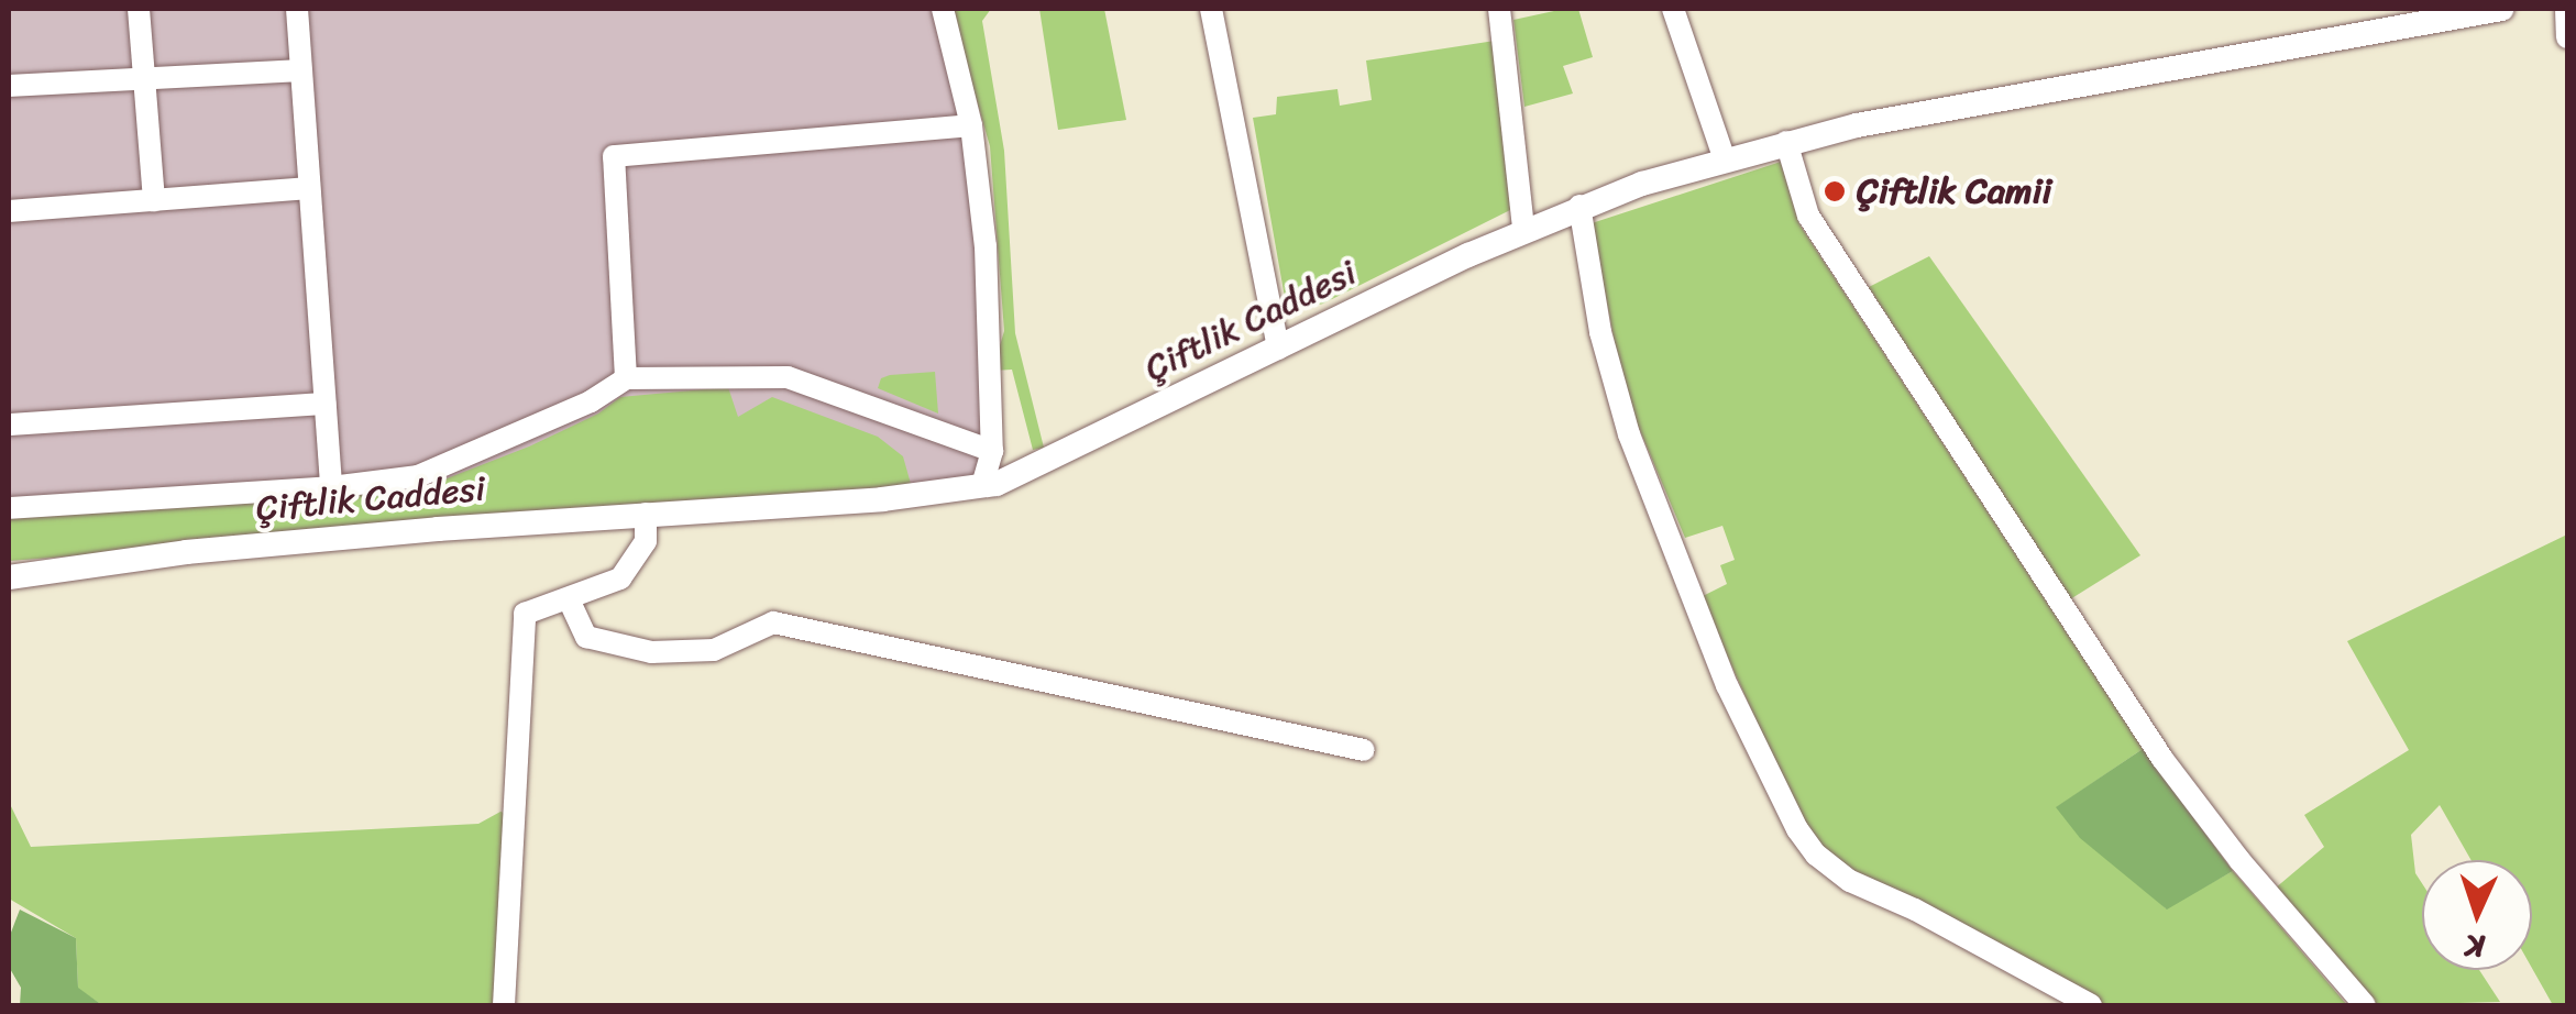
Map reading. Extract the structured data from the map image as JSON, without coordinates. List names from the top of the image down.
{
  "streets": {
    "street": ["Çiftlik Caddesi"]
  },
  "places": ["Çiftlik Camii"],
  "north": "bottom"
}
